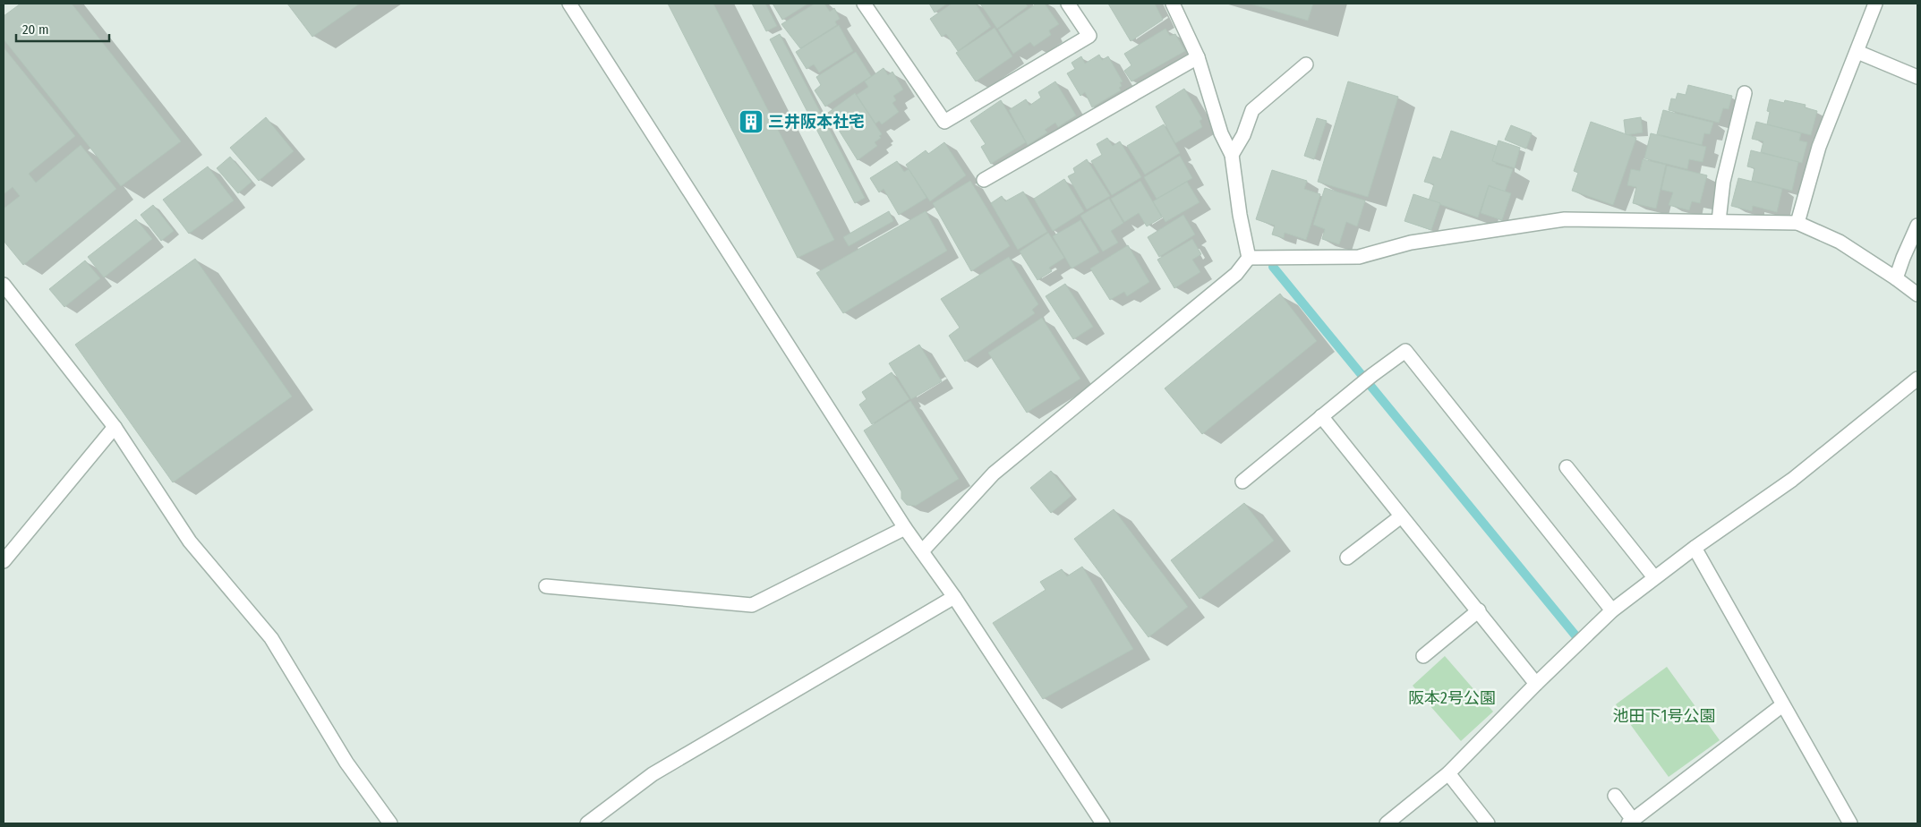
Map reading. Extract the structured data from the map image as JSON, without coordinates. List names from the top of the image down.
{
  "parks": ["阪本2号公園", "池田下1号公園"],
  "places": {
    "building": ["三井阪本社宅"]
  },
  "scale_bar": "20 m"
}
